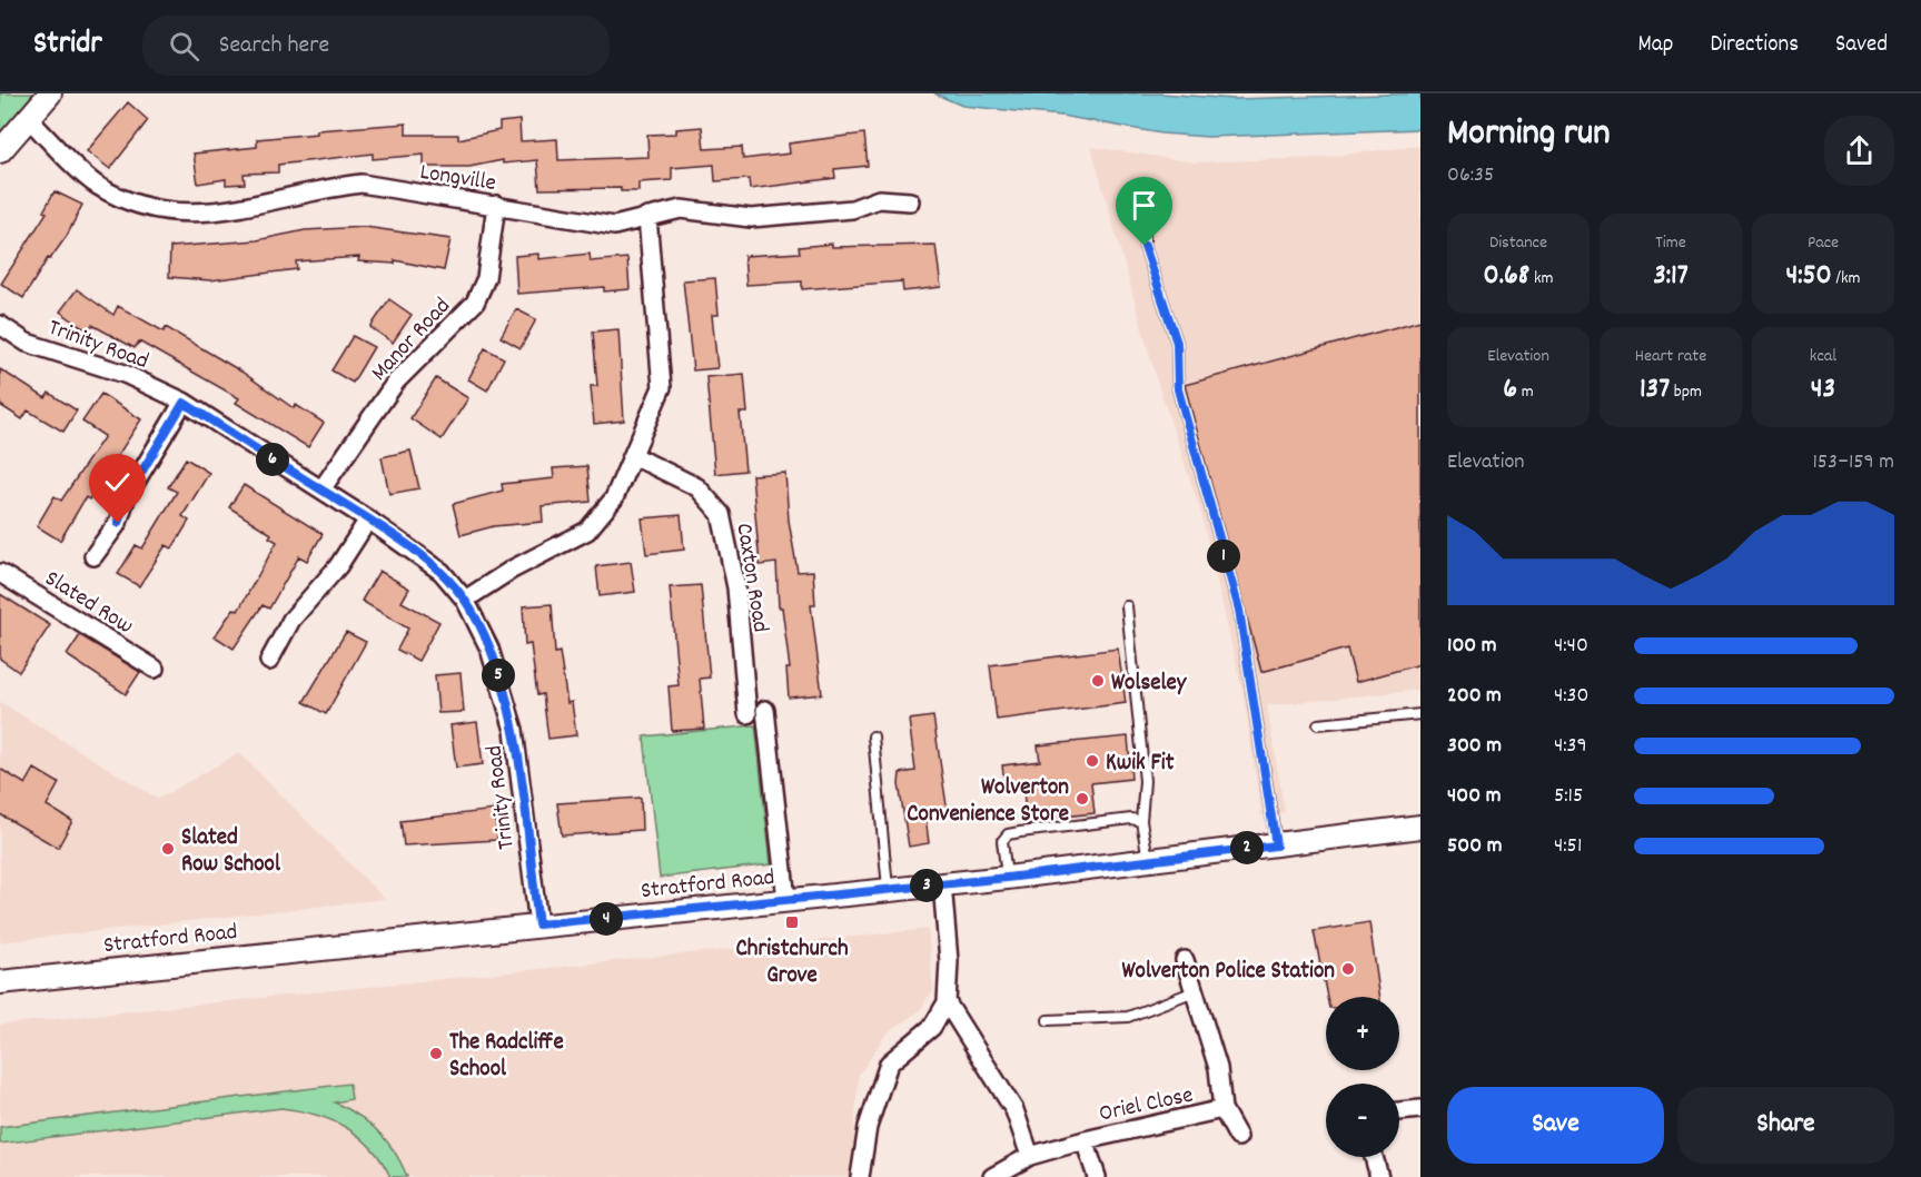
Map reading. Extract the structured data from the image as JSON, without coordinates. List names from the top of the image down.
{
  "streets": {
    "street": [
      "Longville",
      "Manor Road",
      "Trinity Road",
      "Caxton Road",
      "Slated Row",
      "Stratford Road",
      "Oriel Close"
    ]
  },
  "crossings": [
    ["Longville", "Manor Road"],
    ["Manor Road", "Trinity Road"],
    ["Trinity Road", "Stratford Road"]
  ],
  "places": {
    "other": [
      "Wolseley",
      "Kwik Fit",
      "Wolverton Convenience Store",
      "Slated Row School",
      "Wolverton Police Station",
      "The Radcliffe School"
    ],
    "transit": ["Christchurch Grove"]
  },
  "page": {
    "header": "Stridr",
    "search": "Search here",
    "nav": ["Map", "Directions", "Saved"],
    "heading": ["Morning run", "06:35"],
    "stats": [
      ["Distance", "0.68 km"],
      ["Time", "3:17"],
      ["Pace", "4:50 /km"],
      ["Elevation", "6 m"],
      ["Heart rate", "137 bpm"],
      ["kcal", "43"]
    ],
    "chart": ["Elevation", "153–159 m"],
    "pins": [
      "6",
      "1",
      "5",
      "2",
      "3",
      "4"
    ],
    "list": [
      {
        "name": "100 m",
        "note": "4:40"
      },
      {
        "name": "200 m",
        "note": "4:30"
      },
      {
        "name": "300 m",
        "note": "4:39"
      },
      {
        "name": "400 m",
        "note": "5:15"
      },
      {
        "name": "500 m",
        "note": "4:51"
      }
    ],
    "map_buttons": ["+", "−"],
    "buttons": ["Save", "Share"]
  }
}
